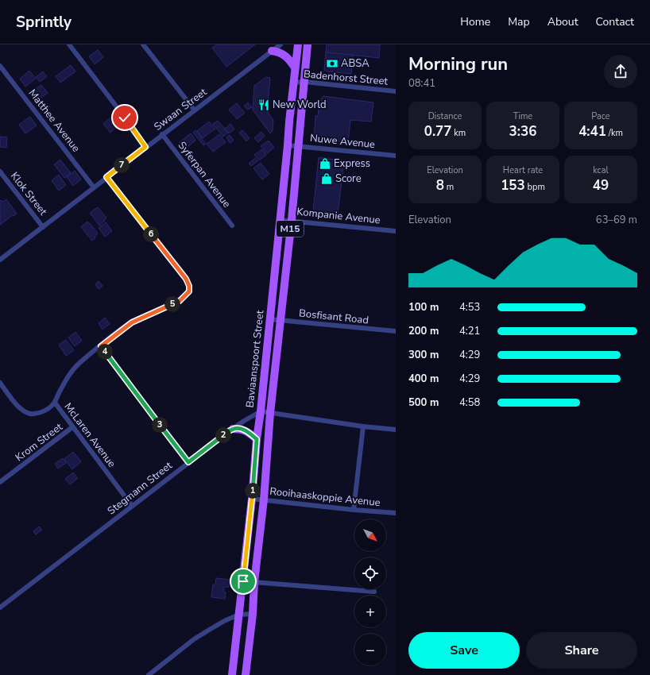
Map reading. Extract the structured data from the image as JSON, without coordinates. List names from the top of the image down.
{
  "streets": {
    "main road": ["M15", "Baviaanspoort Street"],
    "street": [
      "Badenhorst Street",
      "Swaan Street",
      "Matthee Avenue",
      "Nuwe Avenue",
      "Syferpan Avenue",
      "Klok Street",
      "Kompanie Avenue",
      "Bosfisant Road",
      "McLaren Avenue",
      "Krom Street",
      "Stegmann Street",
      "Rooihaaskoppie Avenue"
    ]
  },
  "crossings": [
    ["Badenhorst Street", "Baviaanspoort Street"],
    ["Swaan Street", "Matthee Avenue"],
    ["Swaan Street", "Syferpan Avenue"],
    ["Swaan Street", "Klok Street"],
    ["Nuwe Avenue", "Baviaanspoort Street"],
    ["Kompanie Avenue", "Baviaanspoort Street"],
    ["Bosfisant Road", "Baviaanspoort Street"],
    ["Baviaanspoort Street", "Stegmann Street"],
    ["Baviaanspoort Street", "Rooihaaskoppie Avenue"],
    ["McLaren Avenue", "Krom Street"],
    ["McLaren Avenue", "Stegmann Street"]
  ],
  "places": {
    "bank": ["ABSA"],
    "restaurant": ["New World"],
    "shop": ["Express", "Score"]
  },
  "north": "bottom right",
  "page": {
    "header": "Sprintly",
    "nav": [
      "Home",
      "Map",
      "About",
      "Contact"
    ],
    "heading": ["Morning run", "08:41"],
    "stats": [
      ["Distance", "0.77 km"],
      ["Time", "3:36"],
      ["Pace", "4:41 /km"],
      ["Elevation", "8 m"],
      ["Heart rate", "153 bpm"],
      ["kcal", "49"]
    ],
    "pins": [
      "7",
      "6",
      "5",
      "4",
      "3",
      "2",
      "1"
    ],
    "chart": ["Elevation", "63–69 m"],
    "list": [
      {
        "name": "100 m",
        "note": "4:53"
      },
      {
        "name": "200 m",
        "note": "4:21"
      },
      {
        "name": "300 m",
        "note": "4:29"
      },
      {
        "name": "400 m",
        "note": "4:29"
      },
      {
        "name": "500 m",
        "note": "4:58"
      }
    ],
    "map_buttons": ["+", "−"],
    "buttons": ["Save", "Share"]
  }
}
